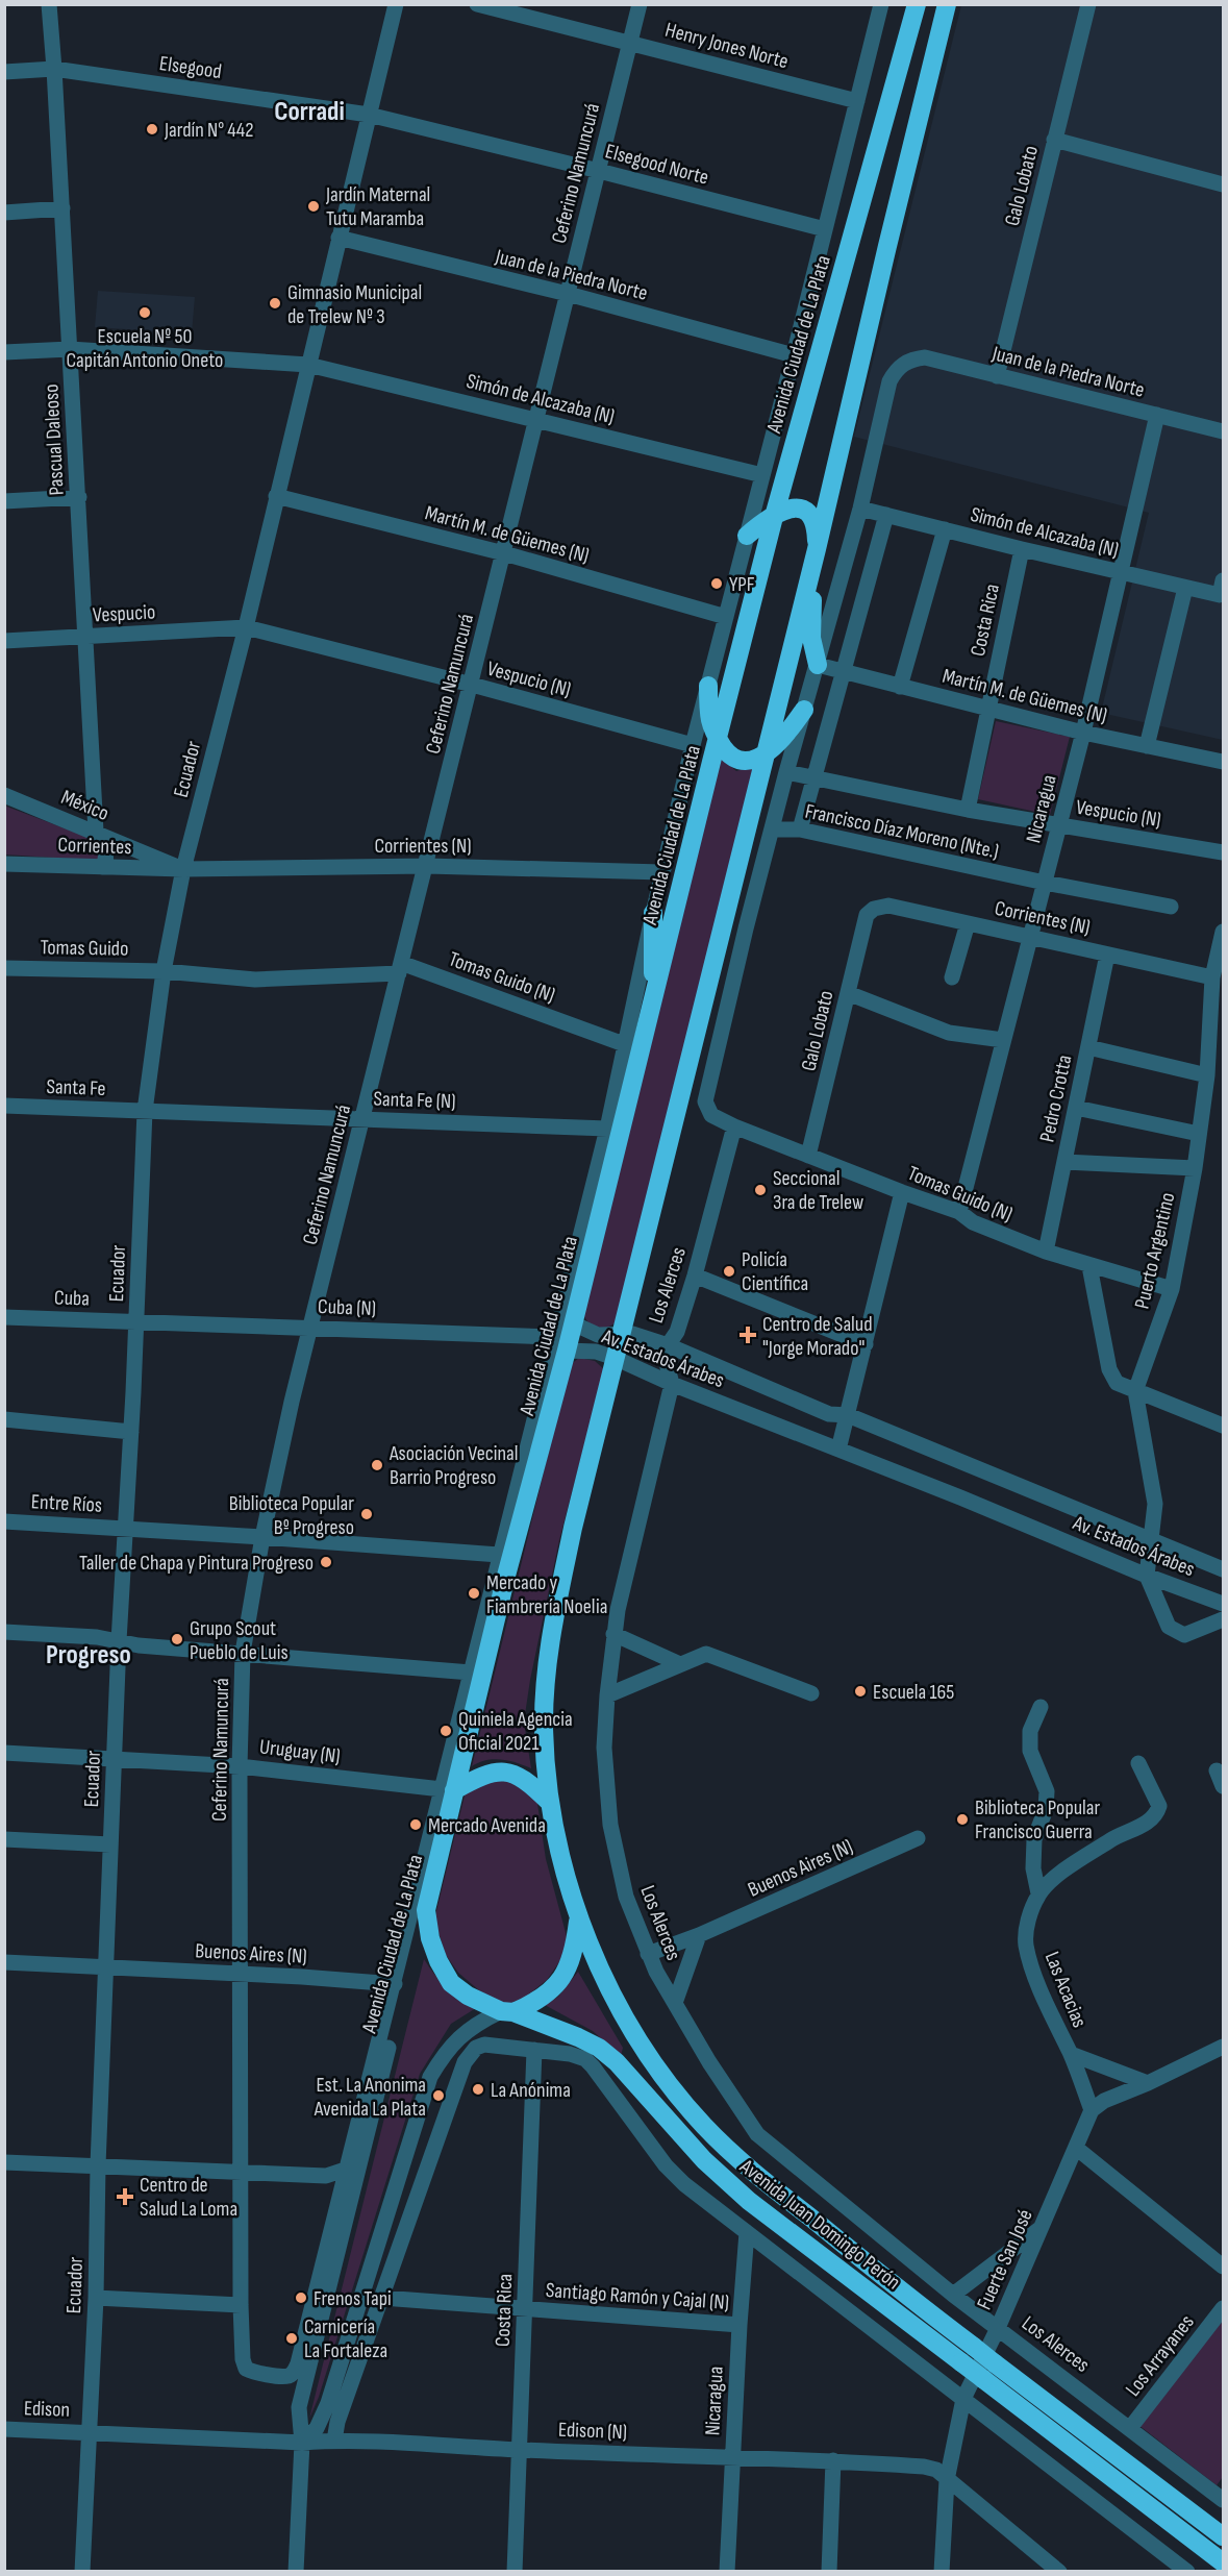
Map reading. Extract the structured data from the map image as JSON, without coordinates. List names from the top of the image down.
{
  "streets": {
    "highway": ["Avenida Ciudad de La Plata", "Avenida Juan Domingo Perón"],
    "street": [
      "Henry Jones Norte",
      "Elsegood",
      "Elsegood Norte",
      "Ceferino Namuncurá",
      "Galo Lobato",
      "Juan de la Piedra Norte",
      "Simón de Alcazaba (N)",
      "Pascual Daleoso",
      "Martín M. de Güemes (N)",
      "Vespucio",
      "Costa Rica",
      "Vespucio (N)",
      "Ecuador",
      "México",
      "Nicaragua",
      "Francisco Díaz Moreno (Nte.)",
      "Corrientes",
      "Corrientes (N)",
      "Tomas Guido",
      "Tomas Guido (N)",
      "Santa Fe",
      "Pedro Crotta",
      "Santa Fe (N)",
      "Puerto Argentino",
      "Los Alerces",
      "Cuba",
      "Cuba (N)",
      "Av. Estados Árabes",
      "Entre Ríos",
      "Uruguay (N)",
      "Buenos Aires (N)",
      "Las Acacias",
      "Fuerte San José",
      "Santiago Ramón y Cajal (N)",
      "Los Arrayanes",
      "Edison",
      "Edison (N)"
    ]
  },
  "crossings": [
    ["Henry Jones Norte", "Ceferino Namuncurá"],
    ["Henry Jones Norte", "Avenida Ciudad de La Plata"],
    ["Elsegood", "Elsegood Norte"],
    ["Elsegood", "Pascual Daleoso"],
    ["Elsegood", "Ecuador"],
    ["Elsegood Norte", "Ceferino Namuncurá"],
    ["Elsegood Norte", "Avenida Ciudad de La Plata"],
    ["Elsegood Norte", "Ecuador"],
    ["Ceferino Namuncurá", "Juan de la Piedra Norte"],
    ["Ceferino Namuncurá", "Avenida Ciudad de La Plata"],
    ["Ceferino Namuncurá", "Simón de Alcazaba (N)"],
    ["Ceferino Namuncurá", "Martín M. de Güemes (N)"],
    ["Ceferino Namuncurá", "Vespucio (N)"],
    ["Ceferino Namuncurá", "Corrientes (N)"],
    ["Ceferino Namuncurá", "Tomas Guido (N)"],
    ["Ceferino Namuncurá", "Santa Fe (N)"],
    ["Ceferino Namuncurá", "Cuba (N)"],
    ["Ceferino Namuncurá", "Entre Ríos"],
    ["Ceferino Namuncurá", "Uruguay (N)"],
    ["Ceferino Namuncurá", "Buenos Aires (N)"],
    ["Galo Lobato", "Juan de la Piedra Norte"],
    ["Galo Lobato", "Corrientes (N)"],
    ["Galo Lobato", "Tomas Guido (N)"],
    ["Juan de la Piedra Norte", "Avenida Ciudad de La Plata"],
    ["Juan de la Piedra Norte", "Simón de Alcazaba (N)"],
    ["Juan de la Piedra Norte", "Ecuador"],
    ["Juan de la Piedra Norte", "Nicaragua"],
    ["Avenida Ciudad de La Plata", "Simón de Alcazaba (N)"],
    ["Avenida Ciudad de La Plata", "Martín M. de Güemes (N)"],
    ["Avenida Ciudad de La Plata", "Vespucio (N)"],
    ["Avenida Ciudad de La Plata", "Corrientes (N)"],
    ["Avenida Ciudad de La Plata", "Tomas Guido (N)"],
    ["Avenida Ciudad de La Plata", "Santa Fe (N)"],
    ["Avenida Ciudad de La Plata", "Cuba (N)"],
    ["Avenida Ciudad de La Plata", "Av. Estados Árabes"],
    ["Avenida Ciudad de La Plata", "Entre Ríos"],
    ["Avenida Ciudad de La Plata", "Uruguay (N)"],
    ["Avenida Ciudad de La Plata", "Buenos Aires (N)"],
    ["Avenida Ciudad de La Plata", "Avenida Juan Domingo Perón"],
    ["Avenida Ciudad de La Plata", "Edison (N)"],
    ["Simón de Alcazaba (N)", "Pascual Daleoso"],
    ["Simón de Alcazaba (N)", "Costa Rica"],
    ["Simón de Alcazaba (N)", "Ecuador"],
    ["Simón de Alcazaba (N)", "Nicaragua"],
    ["Pascual Daleoso", "Vespucio"],
    ["Pascual Daleoso", "México"],
    ["Pascual Daleoso", "Corrientes"],
    ["Martín M. de Güemes (N)", "Costa Rica"],
    ["Martín M. de Güemes (N)", "Ecuador"],
    ["Martín M. de Güemes (N)", "Nicaragua"],
    ["Vespucio", "Vespucio (N)"],
    ["Vespucio", "Ecuador"],
    ["Costa Rica", "Vespucio (N)"],
    ["Costa Rica", "Santiago Ramón y Cajal (N)"],
    ["Costa Rica", "Edison (N)"],
    ["Vespucio (N)", "Ecuador"],
    ["Vespucio (N)", "Nicaragua"],
    ["Ecuador", "México"],
    ["Ecuador", "Corrientes"],
    ["Ecuador", "Corrientes (N)"],
    ["Ecuador", "Tomas Guido"],
    ["Ecuador", "Tomas Guido (N)"],
    ["Ecuador", "Santa Fe"],
    ["Ecuador", "Santa Fe (N)"],
    ["Ecuador", "Cuba"],
    ["Ecuador", "Cuba (N)"],
    ["Ecuador", "Entre Ríos"],
    ["Ecuador", "Uruguay (N)"],
    ["Ecuador", "Buenos Aires (N)"],
    ["Ecuador", "Edison"],
    ["Ecuador", "Edison (N)"],
    ["México", "Corrientes"],
    ["México", "Corrientes (N)"],
    ["Nicaragua", "Francisco Díaz Moreno (Nte.)"],
    ["Nicaragua", "Corrientes (N)"],
    ["Nicaragua", "Tomas Guido (N)"],
    ["Nicaragua", "Santiago Ramón y Cajal (N)"],
    ["Nicaragua", "Edison (N)"],
    ["Corrientes", "Corrientes (N)"],
    ["Corrientes (N)", "Pedro Crotta"],
    ["Corrientes (N)", "Puerto Argentino"],
    ["Tomas Guido", "Tomas Guido (N)"],
    ["Tomas Guido (N)", "Pedro Crotta"],
    ["Tomas Guido (N)", "Puerto Argentino"],
    ["Tomas Guido (N)", "Los Alerces"],
    ["Santa Fe", "Santa Fe (N)"],
    ["Puerto Argentino", "Av. Estados Árabes"],
    ["Los Alerces", "Av. Estados Árabes"],
    ["Los Alerces", "Buenos Aires (N)"],
    ["Los Alerces", "Fuerte San José"],
    ["Los Alerces", "Los Arrayanes"],
    ["Cuba", "Cuba (N)"],
    ["Cuba (N)", "Av. Estados Árabes"],
    ["Uruguay (N)", "Avenida Juan Domingo Perón"],
    ["Las Acacias", "Fuerte San José"],
    ["Fuerte San José", "Edison (N)"],
    ["Edison", "Edison (N)"]
  ],
  "districts": ["Corradi", "Progreso"],
  "places": {
    "other": [
      "Jardín N° 442",
      "Jardín Maternal Tutu Maramba",
      "Gimnasio Municipal de Trelew Nº 3",
      "Escuela Nº 50 Capitán Antonio Oneto",
      "YPF",
      "Seccional 3ra de Trelew",
      "Policía Científica",
      "Asociación Vecinal Barrio Progreso",
      "Biblioteca Popular Bº Progreso",
      "Taller de Chapa y Pintura Progreso",
      "Mercado y Fiambrería Noelia",
      "Grupo Scout Pueblo de Luis",
      "Escuela 165",
      "Quiniela Agencia Oficial 2021",
      "Biblioteca Popular Francisco Guerra",
      "Mercado Avenida",
      "La Anónima",
      "Est. La Anonima Avenida La Plata",
      "Frenos Tapi",
      "Carnicería La Fortaleza"
    ],
    "health": ["Centro de Salud \"Jorge Morado\"", "Centro de Salud La Loma"]
  }
}
